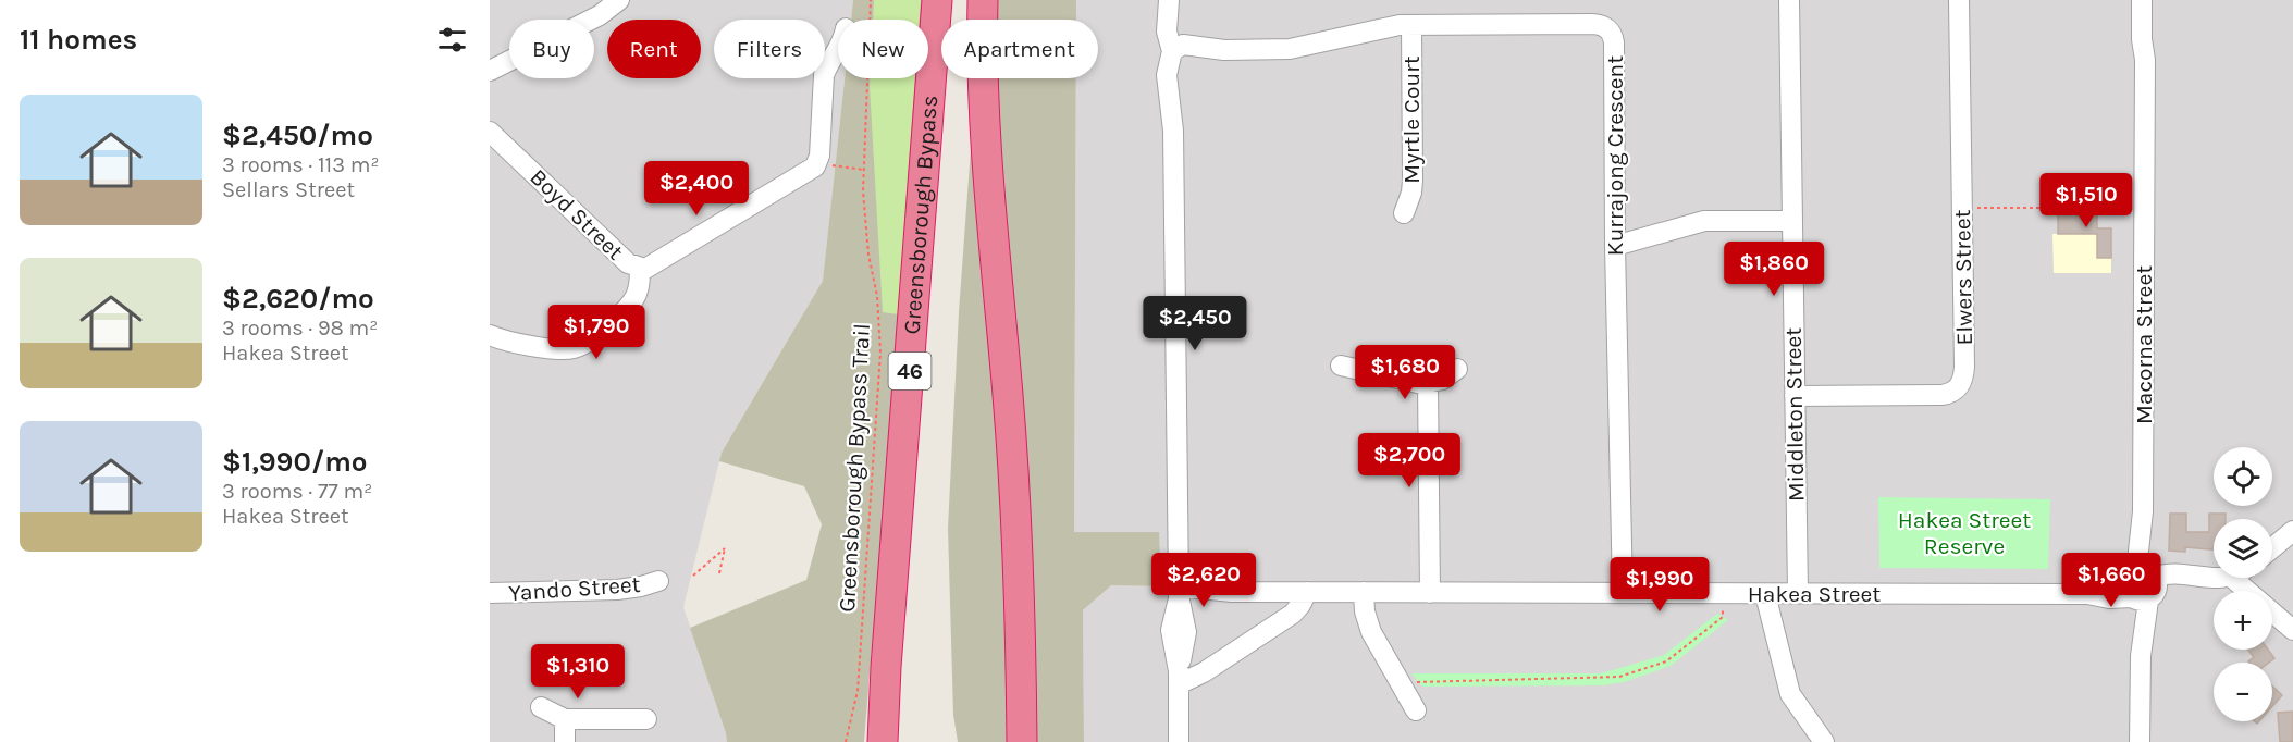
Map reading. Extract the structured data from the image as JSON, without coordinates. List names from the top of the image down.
{
  "streets": {
    "highway": ["Greensborough Bypass", "46"],
    "street": [
      "Myrtle Court",
      "Kurrajong Crescent",
      "Boyd Street",
      "Elwers Street",
      "Macorna Street",
      "Middleton Street",
      "Yando Street",
      "Hakea Street"
    ],
    "path": ["Greensborough Bypass Trail"]
  },
  "crossings": [
    ["Myrtle Court", "Kurrajong Crescent"],
    ["Kurrajong Crescent", "Hakea Street"],
    ["Elwers Street", "Middleton Street"],
    ["Macorna Street", "Hakea Street"],
    ["Middleton Street", "Hakea Street"]
  ],
  "parks": ["Hakea Street Reserve"],
  "page": {
    "heading": "11 homes",
    "chip": [
      "Buy",
      "Rent",
      "Filters",
      "New",
      "Apartment"
    ],
    "list": [
      {
        "name": "$2,450/mo",
        "note": "3 rooms · 113 m² · Sellars Street"
      },
      {
        "name": "$2,620/mo",
        "note": "3 rooms · 98 m² · Hakea Street"
      },
      {
        "name": "$1,990/mo",
        "note": "3 rooms · 77 m² · Hakea Street"
      }
    ],
    "price": [
      "$2,400",
      "$1,510",
      "$1,860",
      "$2,450",
      "$1,790",
      "$1,680",
      "$2,700",
      "$2,620",
      "$1,660",
      "$1,990",
      "$1,310"
    ],
    "map_buttons": ["+", "−"]
  }
}
